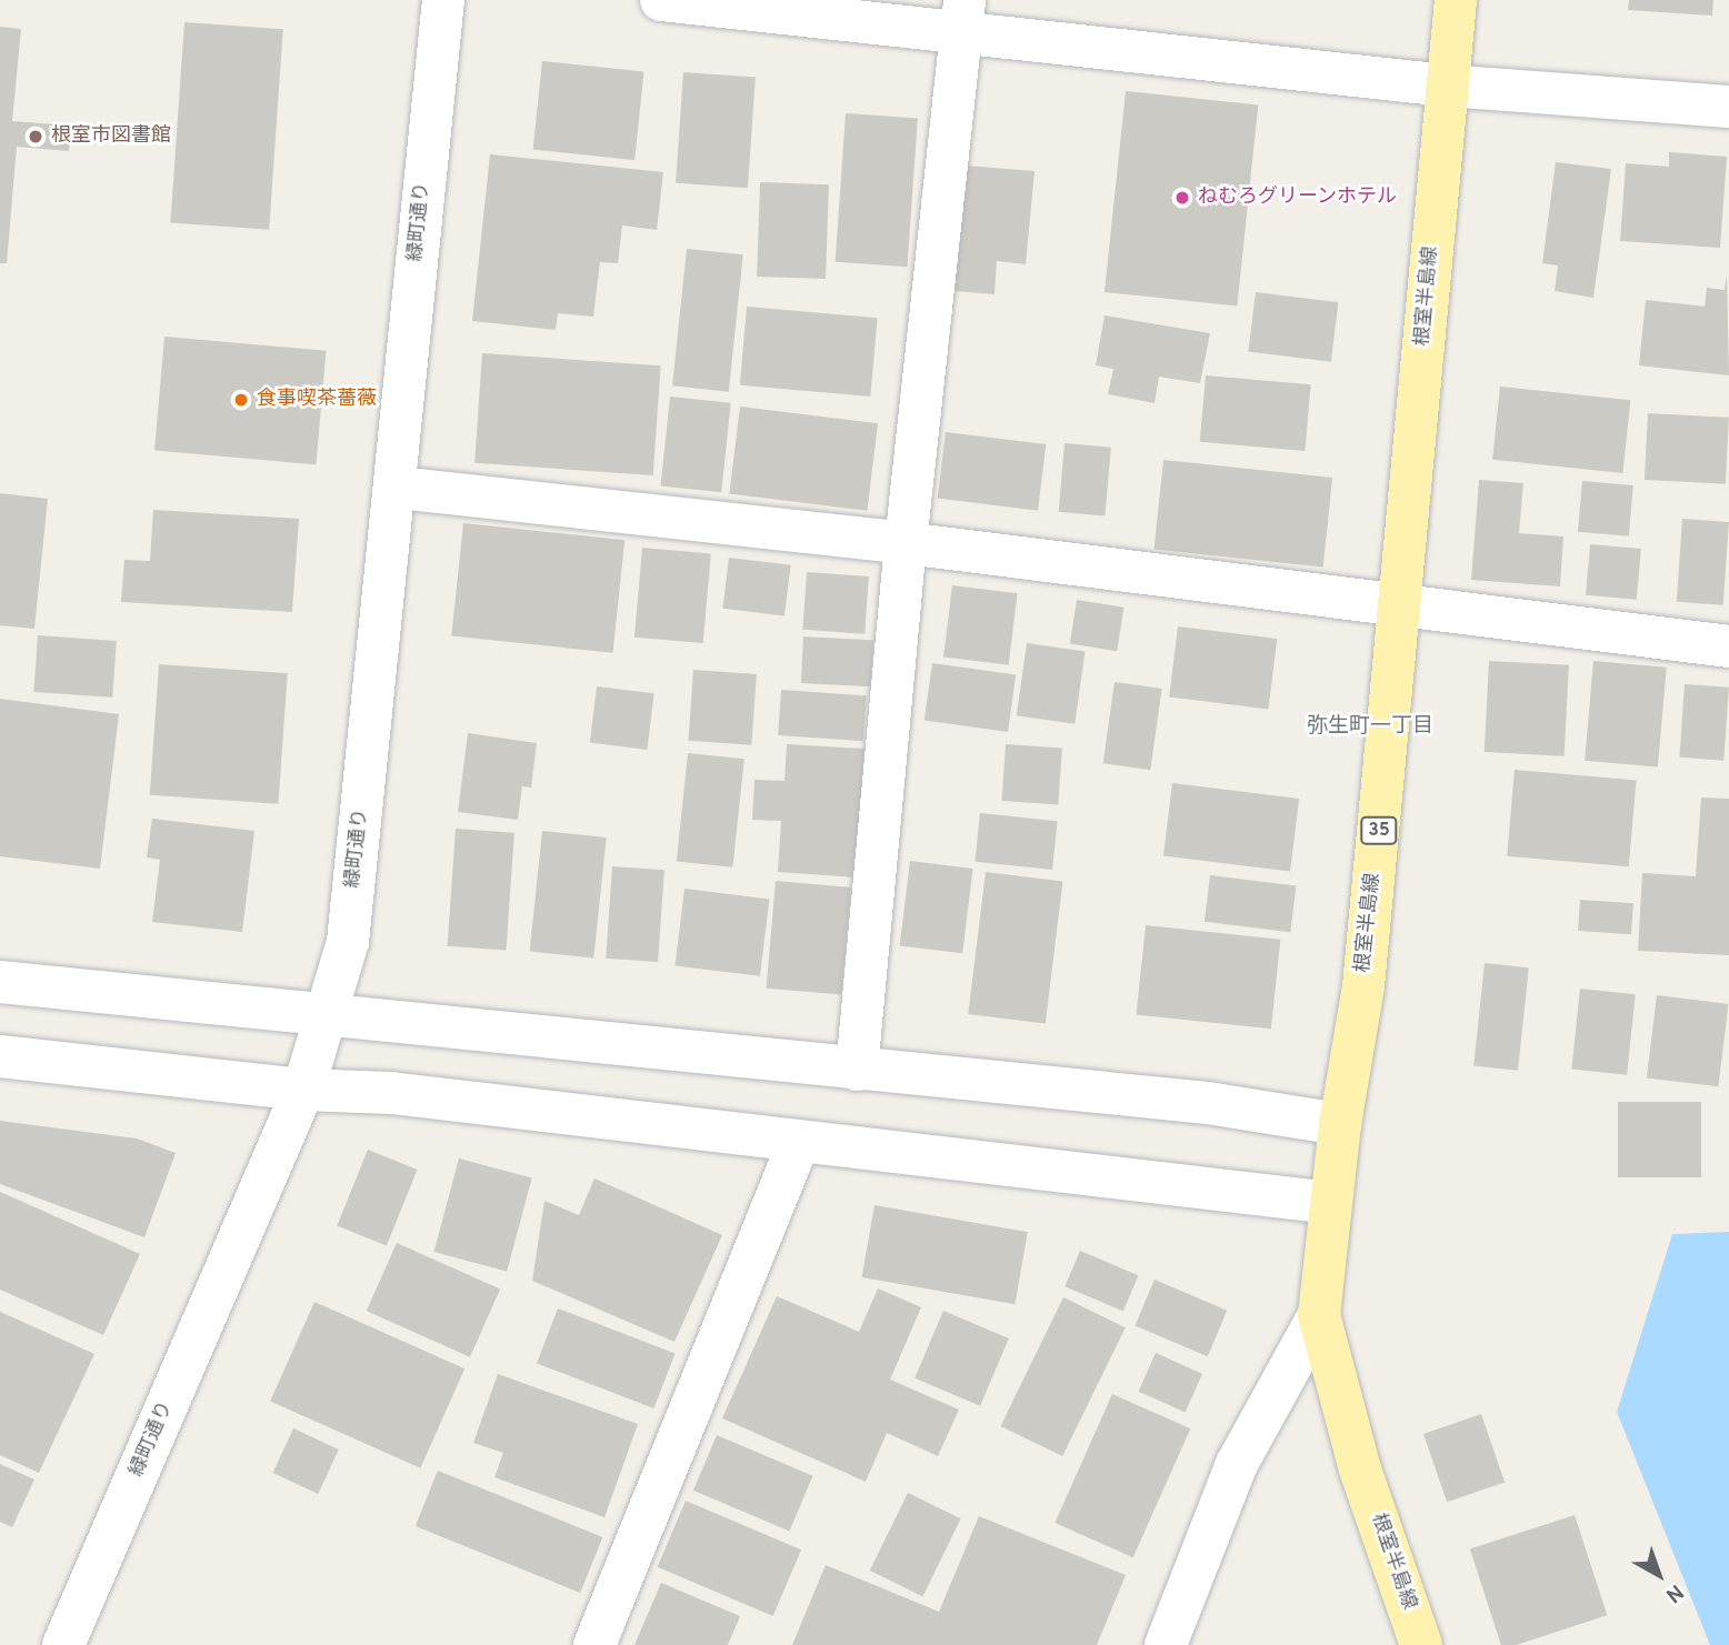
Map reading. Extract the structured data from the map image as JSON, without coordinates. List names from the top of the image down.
{
  "streets": {
    "main road": ["根室半島線", "35"],
    "street": ["緑町通り"]
  },
  "districts": ["弥生町一丁目"],
  "places": ["根室市図書館", "ねむろグリーンホテル", "食事喫茶薔薇"],
  "north": "bottom right"
}
